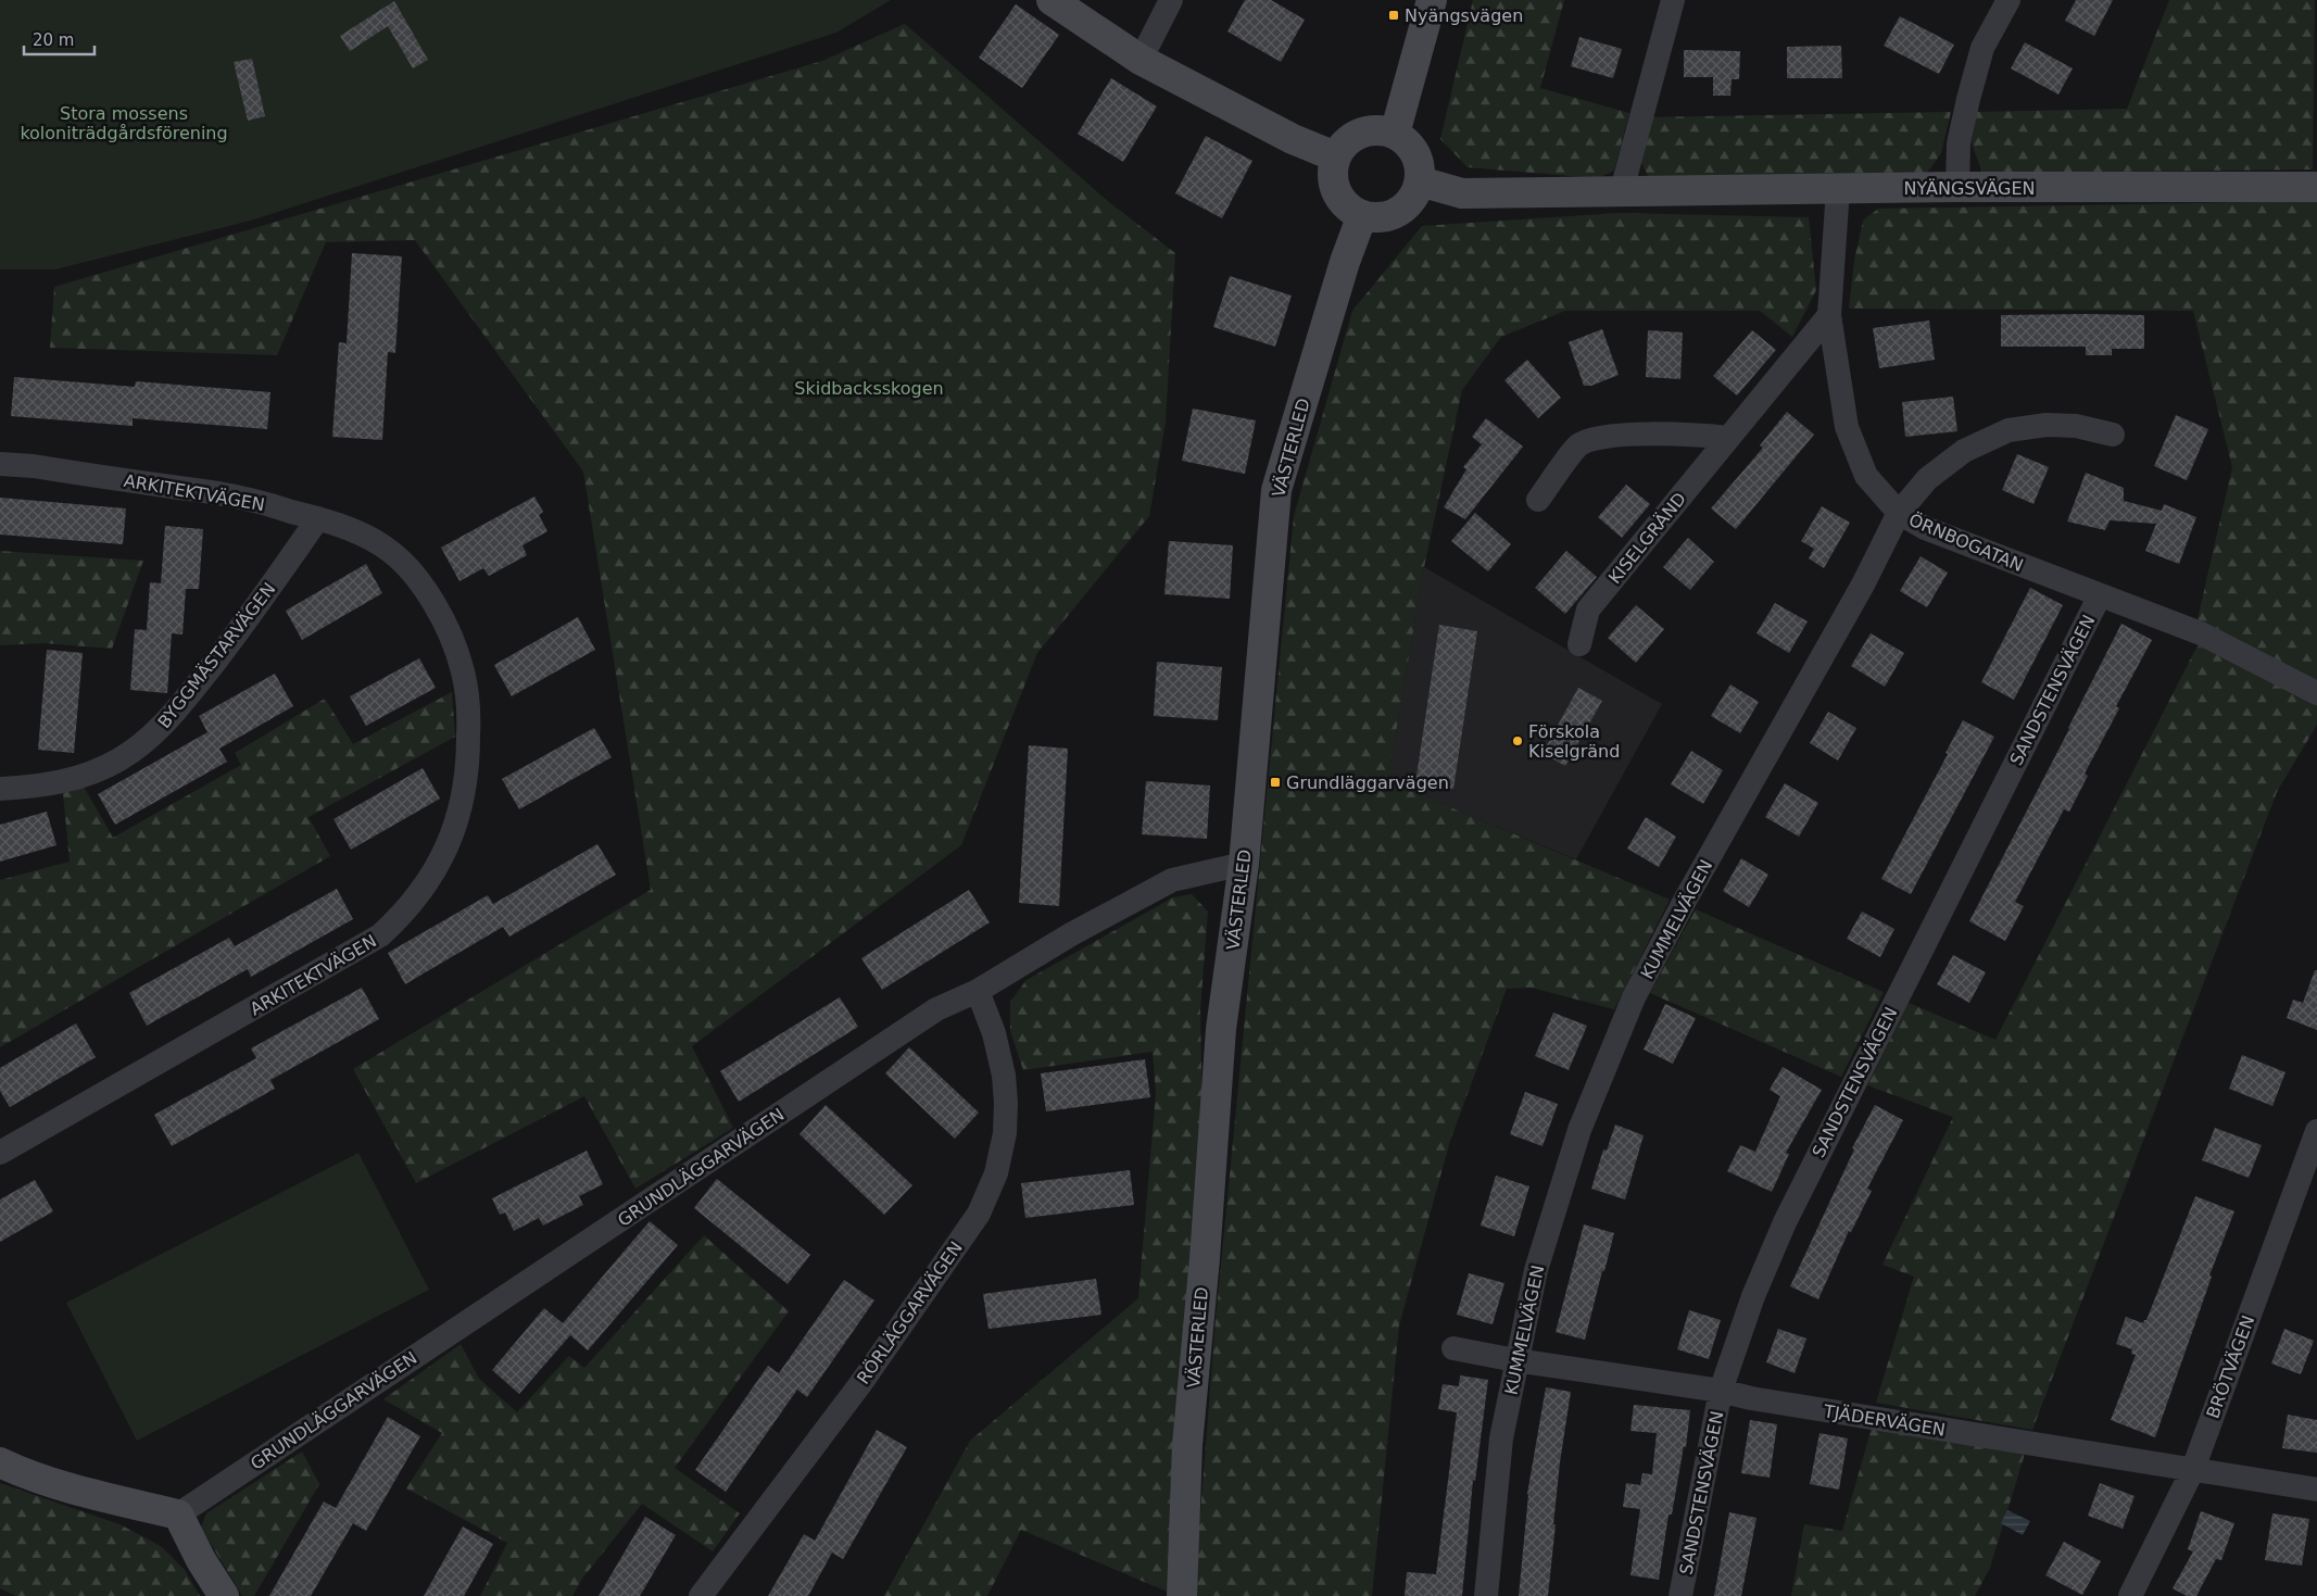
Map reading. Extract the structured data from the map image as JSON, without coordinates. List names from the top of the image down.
{
  "streets": {
    "street": [
      "NYÄNGSVÄGEN",
      "VÄSTERLED",
      "ARKITEKTVÄGEN",
      "KISELGRÄND",
      "ÖRNBOGATAN",
      "BYGGMÄSTARVÄGEN",
      "SANDSTENSVÄGEN",
      "KUMMELVÄGEN",
      "GRUNDLÄGGARVÄGEN",
      "RÖRLÄGGARVÄGEN",
      "BRÖTVÄGEN",
      "TJÄDERVÄGEN"
    ]
  },
  "crossings": [
    ["NYÄNGSVÄGEN", "VÄSTERLED"],
    ["NYÄNGSVÄGEN", "ÖRNBOGATAN"],
    ["VÄSTERLED", "GRUNDLÄGGARVÄGEN"],
    ["ARKITEKTVÄGEN", "BYGGMÄSTARVÄGEN"],
    ["KISELGRÄND", "ÖRNBOGATAN"],
    ["ÖRNBOGATAN", "SANDSTENSVÄGEN"],
    ["ÖRNBOGATAN", "KUMMELVÄGEN"],
    ["SANDSTENSVÄGEN", "TJÄDERVÄGEN"],
    ["KUMMELVÄGEN", "TJÄDERVÄGEN"],
    ["GRUNDLÄGGARVÄGEN", "RÖRLÄGGARVÄGEN"],
    ["BRÖTVÄGEN", "TJÄDERVÄGEN"]
  ],
  "parks": ["Stora mossens koloniträdgårdsförening", "Skidbacksskogen"],
  "places": {
    "transit": ["Nyängsvägen", "Grundläggarvägen"],
    "other": ["Förskola Kiselgränd"]
  },
  "scale_bar": "20 m"
}
